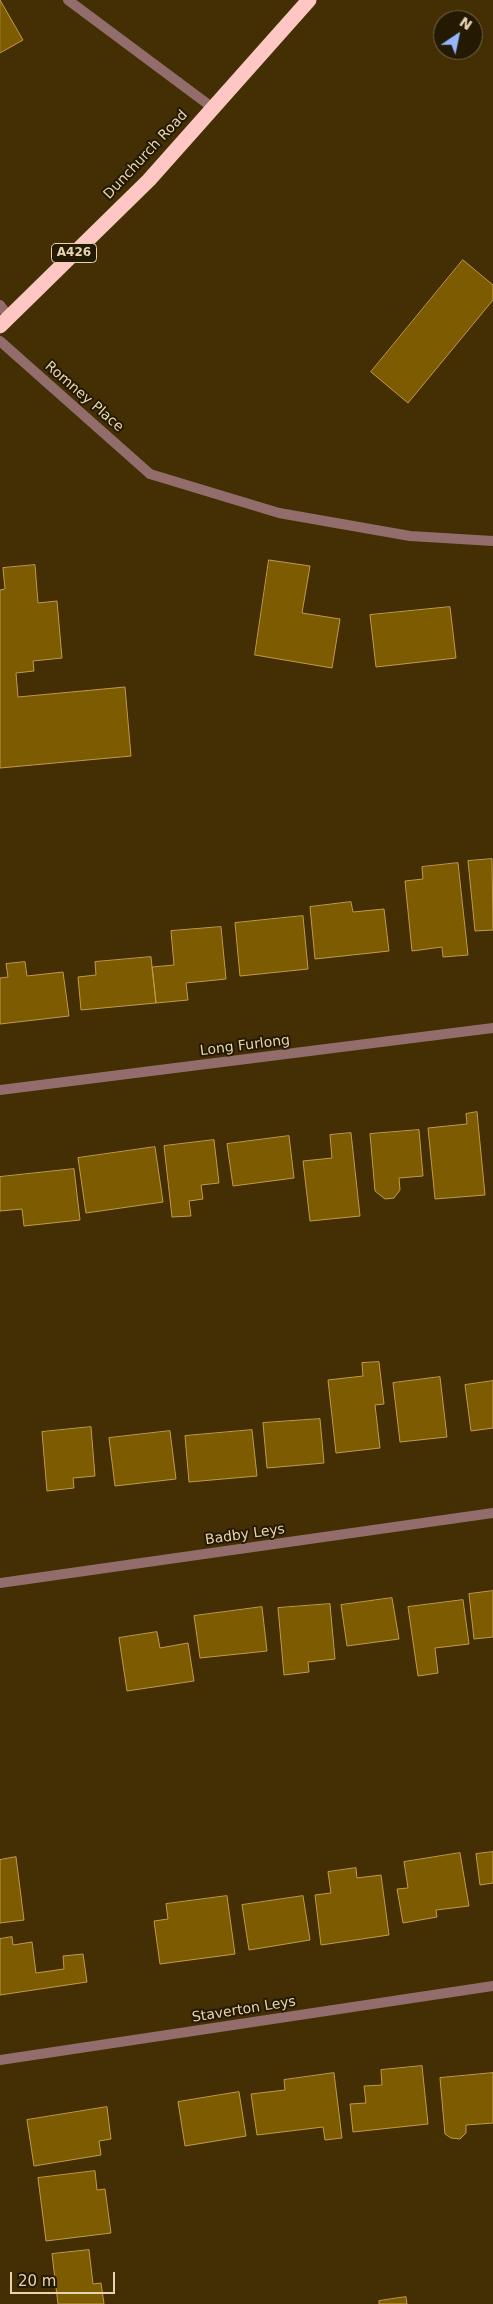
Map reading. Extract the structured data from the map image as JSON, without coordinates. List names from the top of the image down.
{
  "streets": {
    "highway": ["Dunchurch Road", "A426"],
    "street": [
      "Romney Place",
      "Long Furlong",
      "Badby Leys",
      "Staverton Leys"
    ]
  },
  "scale_bar": "20 m",
  "north": "top right"
}
